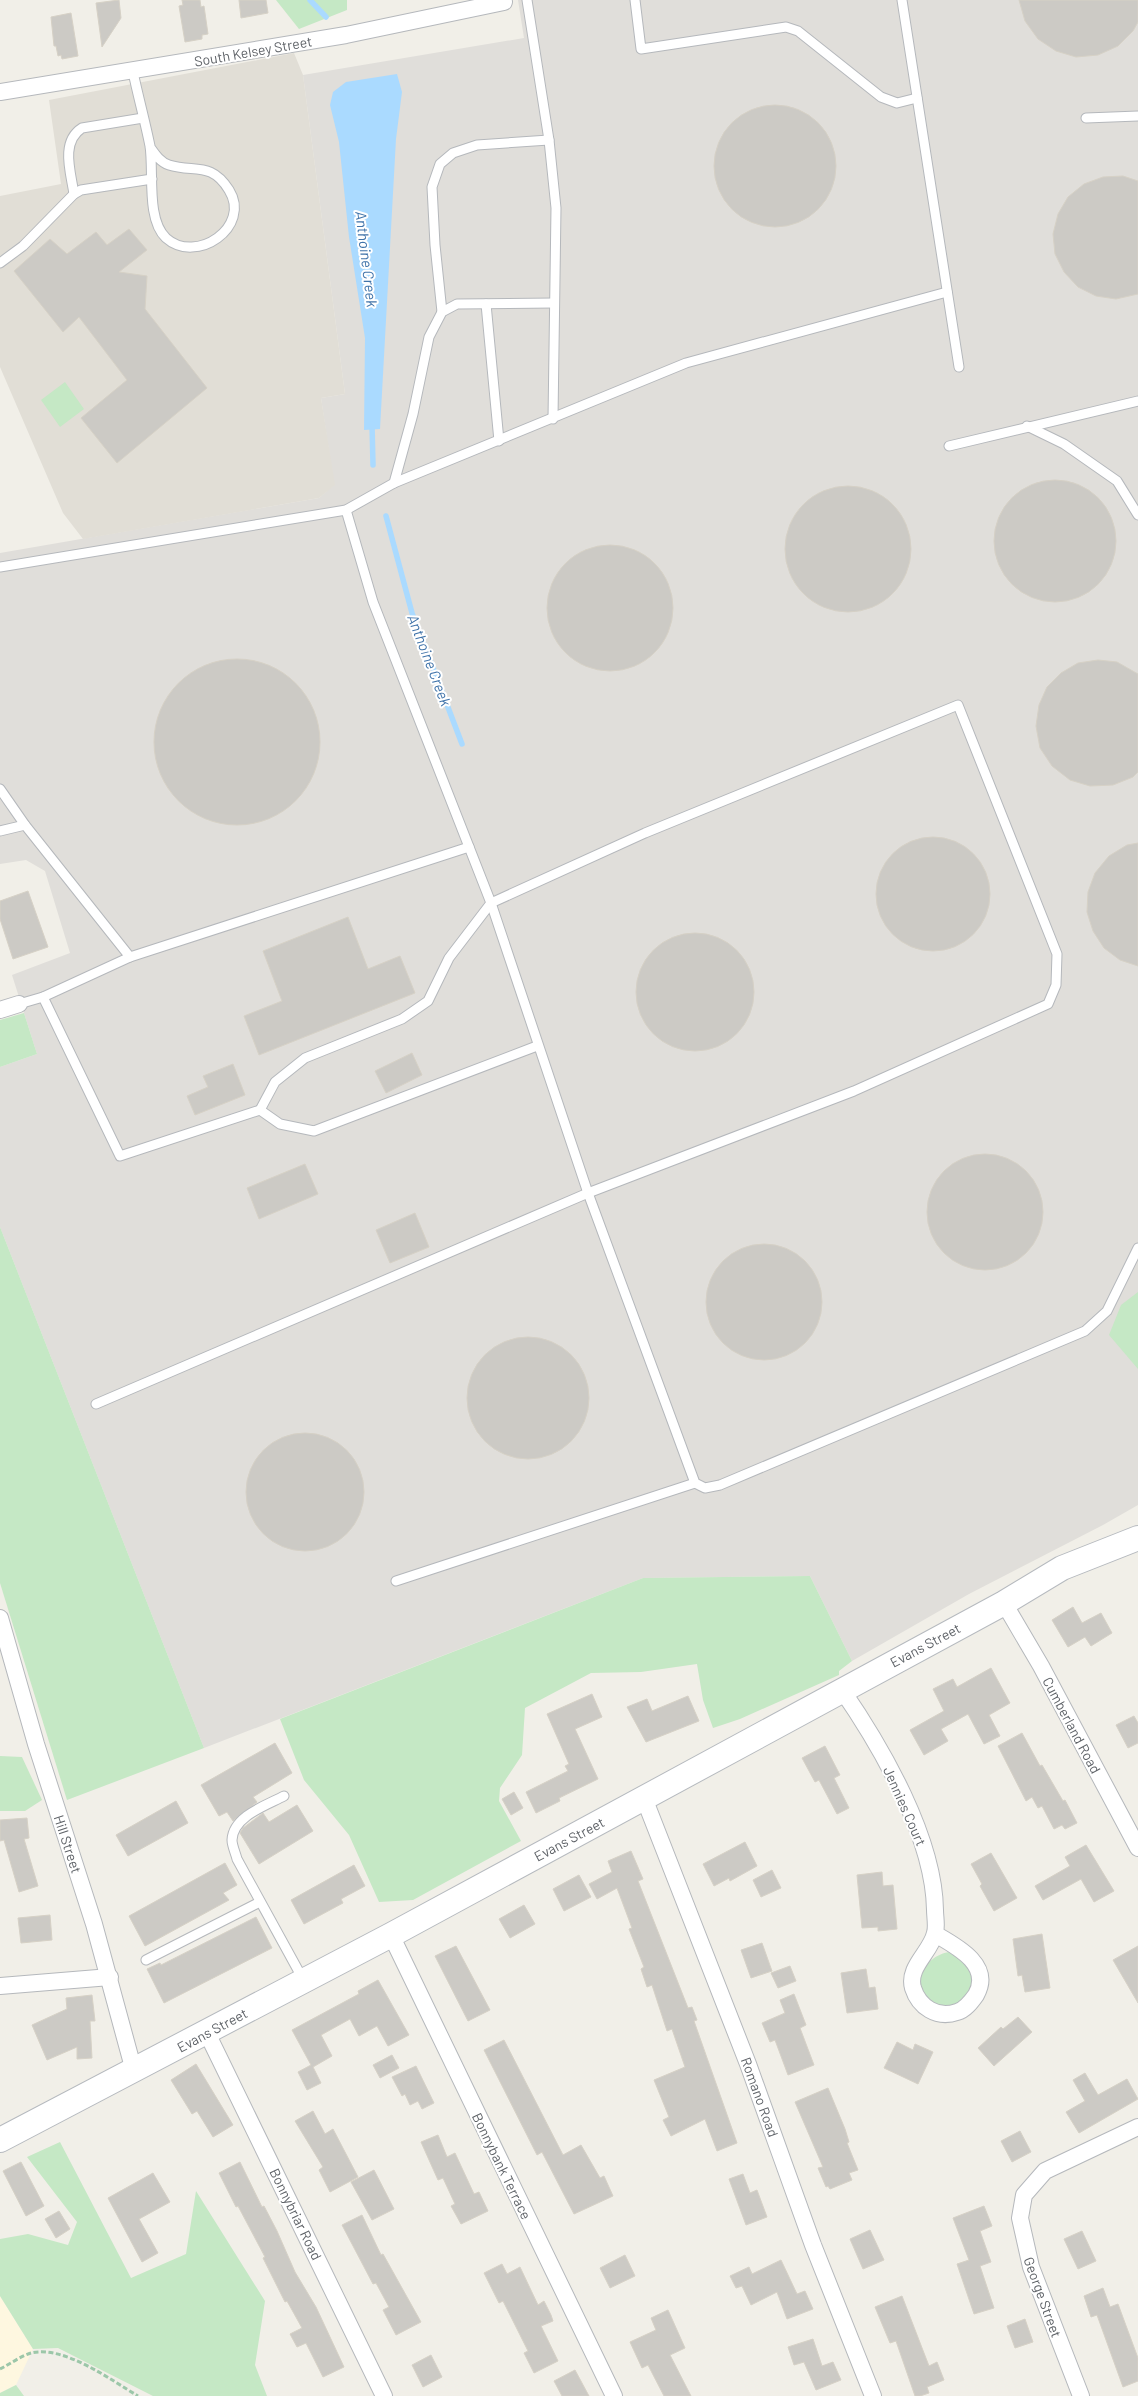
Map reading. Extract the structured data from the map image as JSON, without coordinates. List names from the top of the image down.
{
  "streets": {
    "street": [
      "South Kelsey Street",
      "Evans Street",
      "Cumberland Road",
      "Jennies Court",
      "Hill Street",
      "Romano Road",
      "Bonnybank Terrace",
      "Bonnybriar Road",
      "George Street"
    ]
  },
  "crossings": [
    ["Evans Street", "Cumberland Road"],
    ["Evans Street", "Jennies Court"],
    ["Evans Street", "Hill Street"],
    ["Evans Street", "Romano Road"],
    ["Evans Street", "Bonnybank Terrace"],
    ["Evans Street", "Bonnybriar Road"]
  ],
  "water": ["Anthoine Creek"]
}
